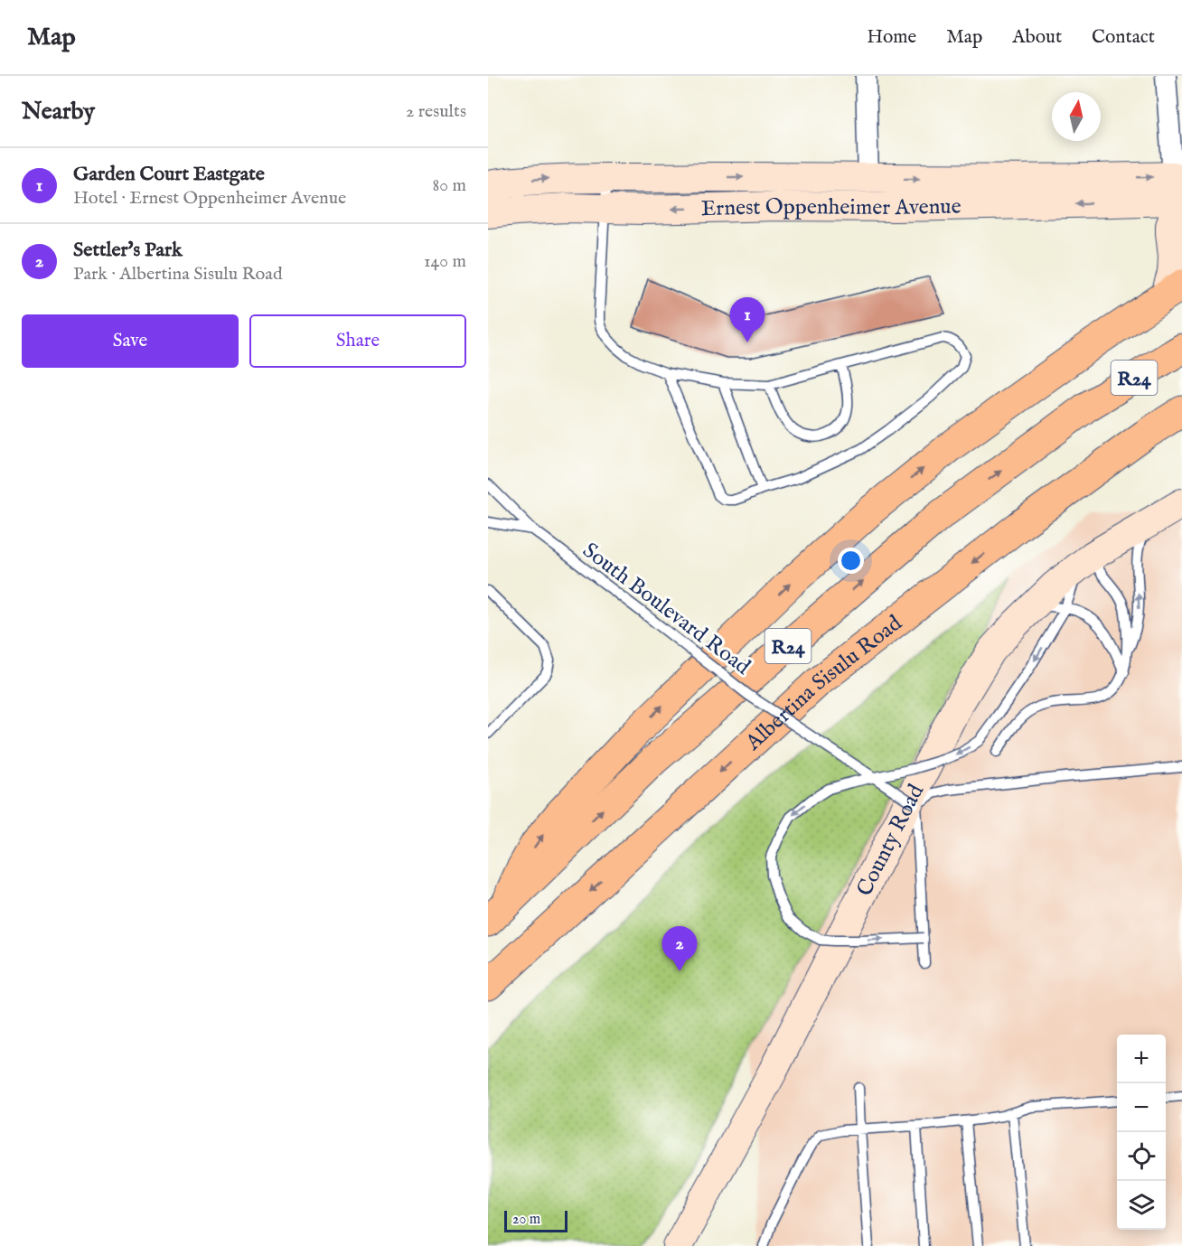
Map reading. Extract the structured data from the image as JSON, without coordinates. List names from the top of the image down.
{
  "streets": {
    "highway": ["R24", "Albertina Sisulu Road"],
    "street": ["Ernest Oppenheimer Avenue", "County Road"],
    "lane": ["South Boulevard Road"]
  },
  "scale_bar": "20 m",
  "north": "top",
  "page": {
    "header": "Map",
    "nav": [
      "Home",
      "Map",
      "About",
      "Contact"
    ],
    "heading": ["Nearby", "2 results"],
    "list": [
      {
        "mark": "1",
        "name": "Garden Court Eastgate",
        "note": "Hotel · Ernest Oppenheimer Avenue",
        "value": "80 m"
      },
      {
        "mark": "2",
        "name": "Settler's Park",
        "note": "Park · Albertina Sisulu Road",
        "value": "140 m"
      }
    ],
    "pins": ["1", "2"],
    "buttons": ["Save", "Share"],
    "map_buttons": ["+", "−"],
    "scale": "20 m"
  }
}
